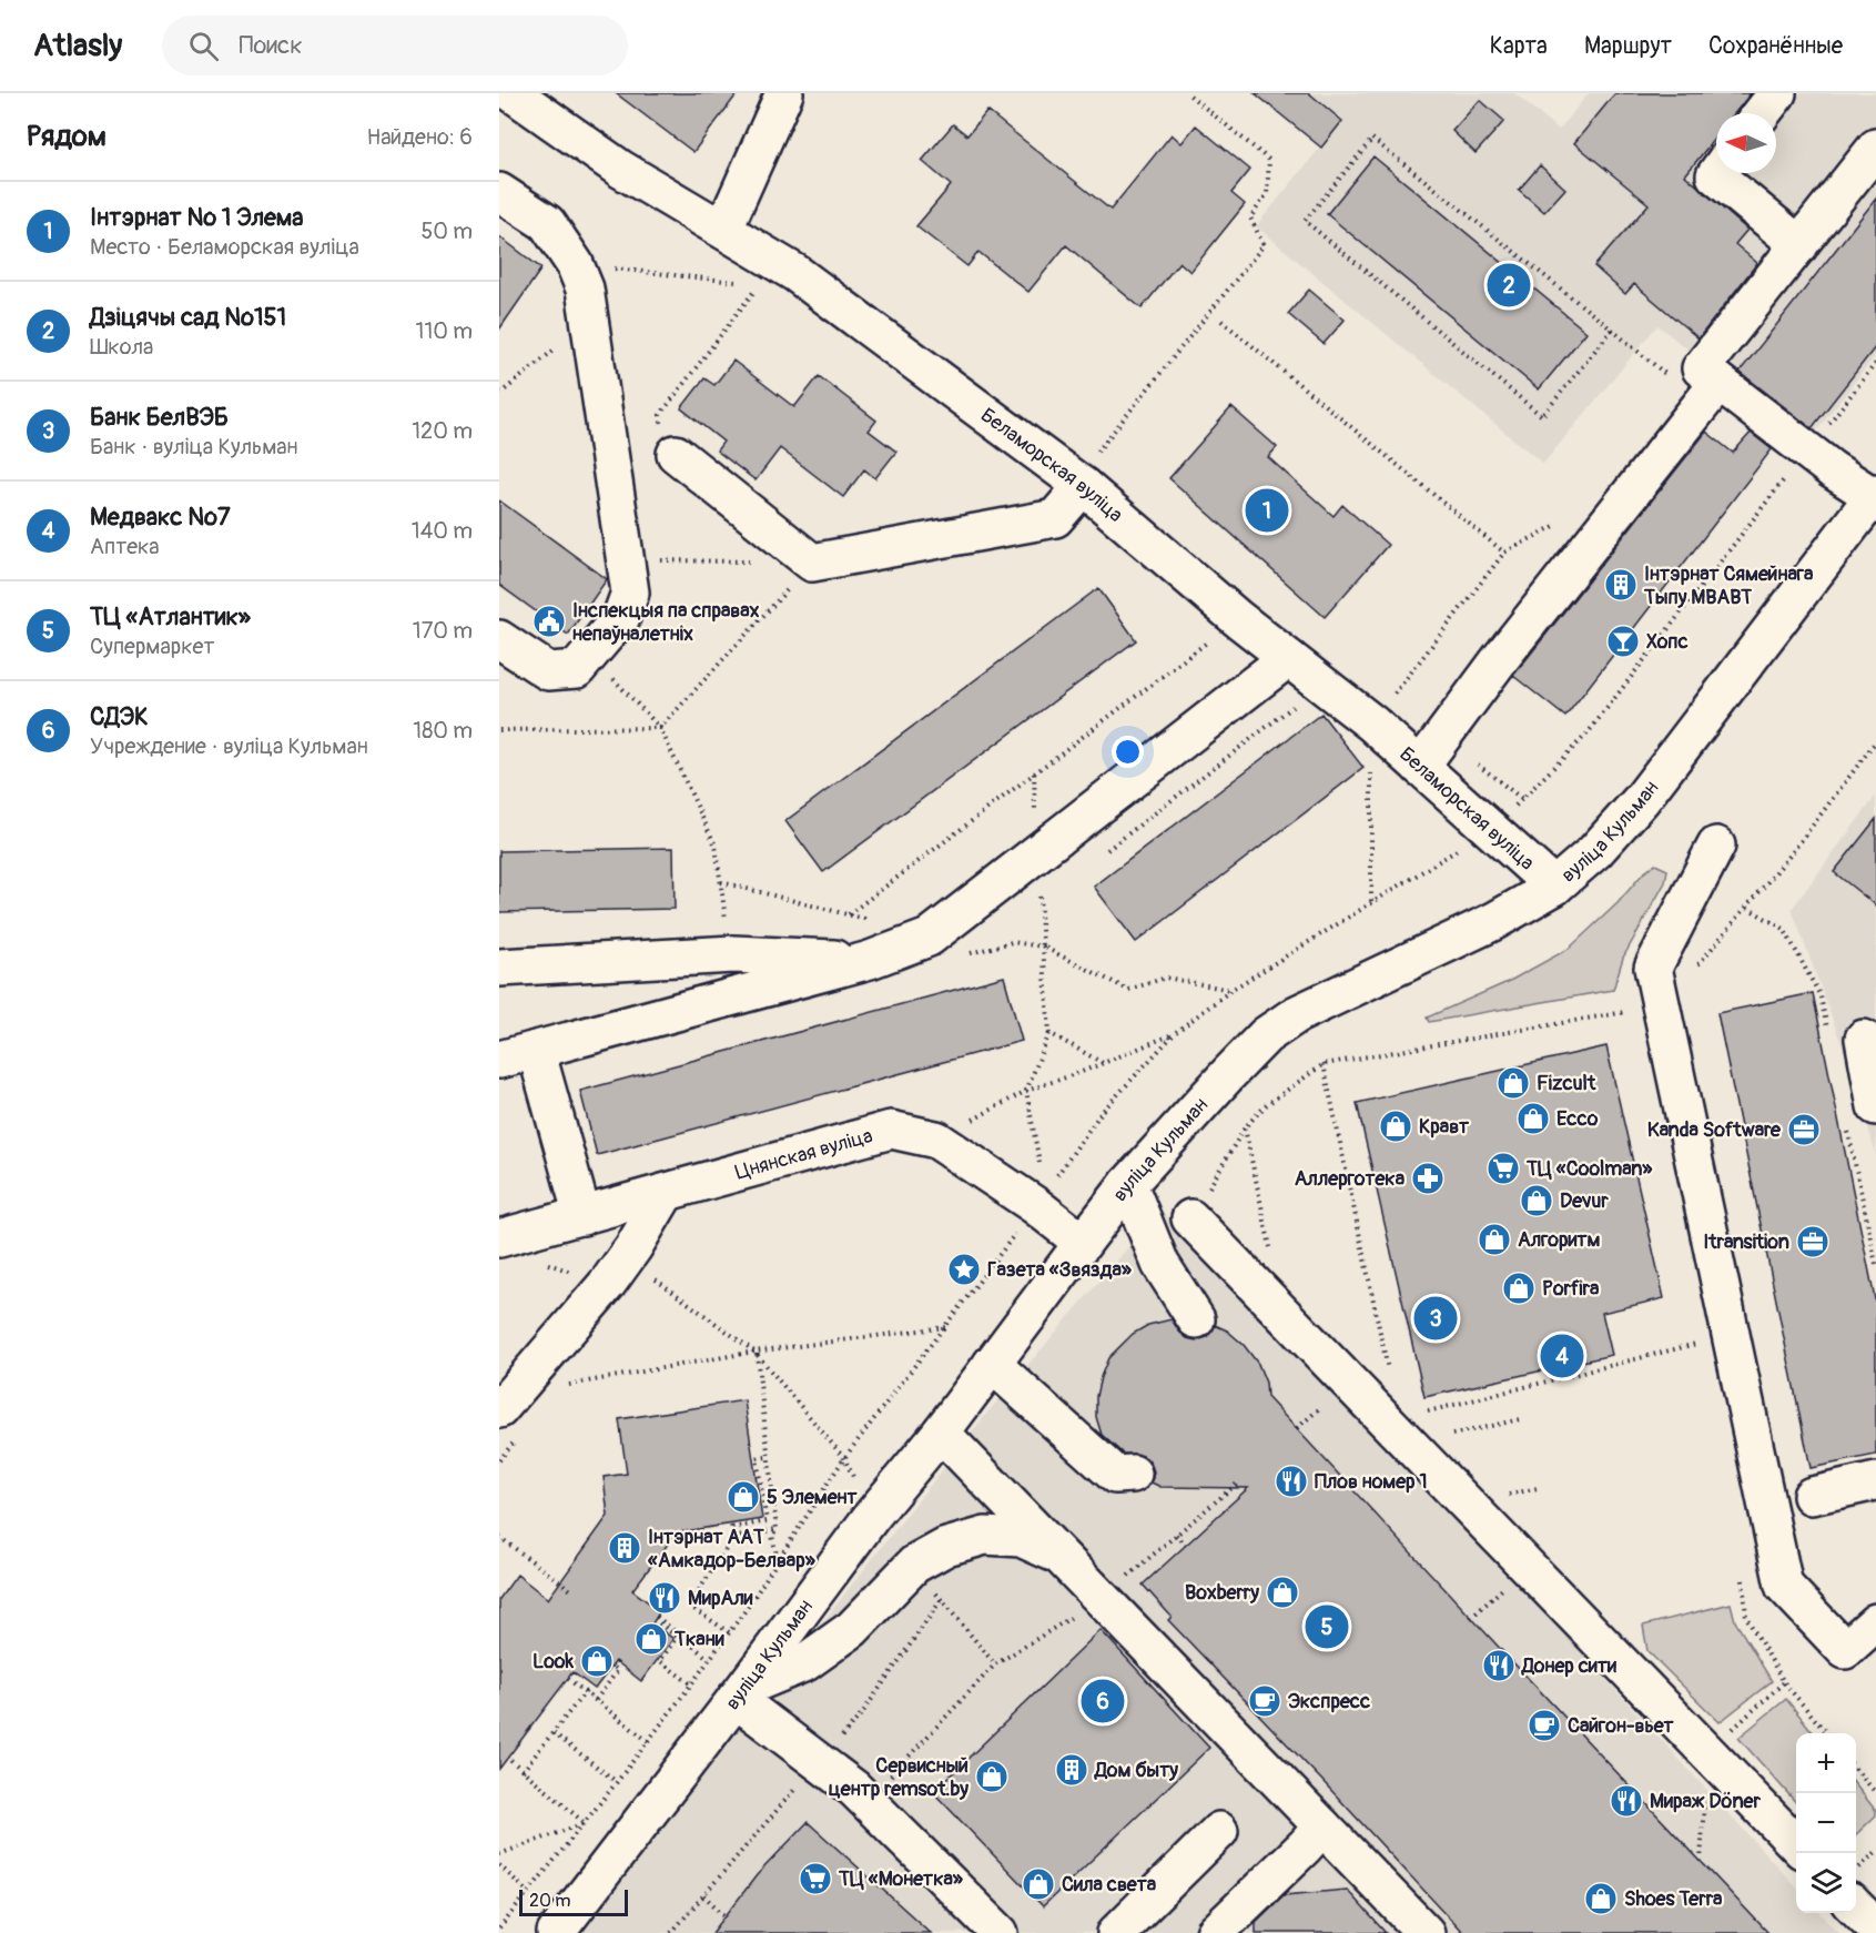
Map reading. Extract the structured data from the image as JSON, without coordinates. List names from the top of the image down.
{
  "streets": {
    "street": ["Беламорская вуліца", "вуліца Кульман", "Цнянская вуліца"]
  },
  "crossings": [
    ["Беламорская вуліца", "вуліца Кульман"],
    ["вуліца Кульман", "Цнянская вуліца"]
  ],
  "places": {
    "building": ["Інтэрнат Сямейнага Тыпу МВАВТ", "Інтэрнат ААТ «Амкадор-Белвар»", "Дом быту"],
    "public building": ["Інспекцыя па справах непаўналетніх"],
    "bar": ["Хопс"],
    "shop": [
      "Fizcult",
      "Ecco",
      "Кравт",
      "Devur",
      "Алгоритм",
      "Porfira",
      "5 Элемент",
      "Boxberry",
      "Ткани",
      "Look",
      "Сервисный центр remsot.by",
      "Сила света",
      "Shoes Terra"
    ],
    "office": ["Kanda Software", "Itransition"],
    "supermarket": ["ТЦ «Coolman»", "ТЦ «Монетка»"],
    "pharmacy": ["Аллерготека"],
    "place": ["Газета «Звязда»"],
    "restaurant": [
      "Плов номер 1",
      "МирАли",
      "Донер сити",
      "Мираж Döner"
    ],
    "cafe": ["Экспресс", "Сайгон-вьет"]
  },
  "scale_bar": "20 m",
  "north": "left",
  "page": {
    "header": "Atlasly",
    "search": "Поиск",
    "nav": ["Карта", "Маршрут", "Сохранённые"],
    "heading": ["Рядом", "Найдено: 6"],
    "list": [
      {
        "mark": "1",
        "name": "Інтэрнат № 1 Элема",
        "note": "Место · Беламорская вуліца",
        "value": "50 m"
      },
      {
        "mark": "2",
        "name": "Дзіцячы сад №151",
        "note": "Школа",
        "value": "110 m"
      },
      {
        "mark": "3",
        "name": "Банк БелВЭБ",
        "note": "Банк · вуліца Кульман",
        "value": "120 m"
      },
      {
        "mark": "4",
        "name": "Медвакс №7",
        "note": "Аптека",
        "value": "140 m"
      },
      {
        "mark": "5",
        "name": "ТЦ «Атлантик»",
        "note": "Супермаркет",
        "value": "170 m"
      },
      {
        "mark": "6",
        "name": "СДЭК",
        "note": "Учреждение · вуліца Кульман",
        "value": "180 m"
      }
    ],
    "pins": [
      "2",
      "1",
      "3",
      "4",
      "5",
      "6"
    ],
    "map_buttons": ["+", "−"],
    "scale": "20 m"
  }
}
